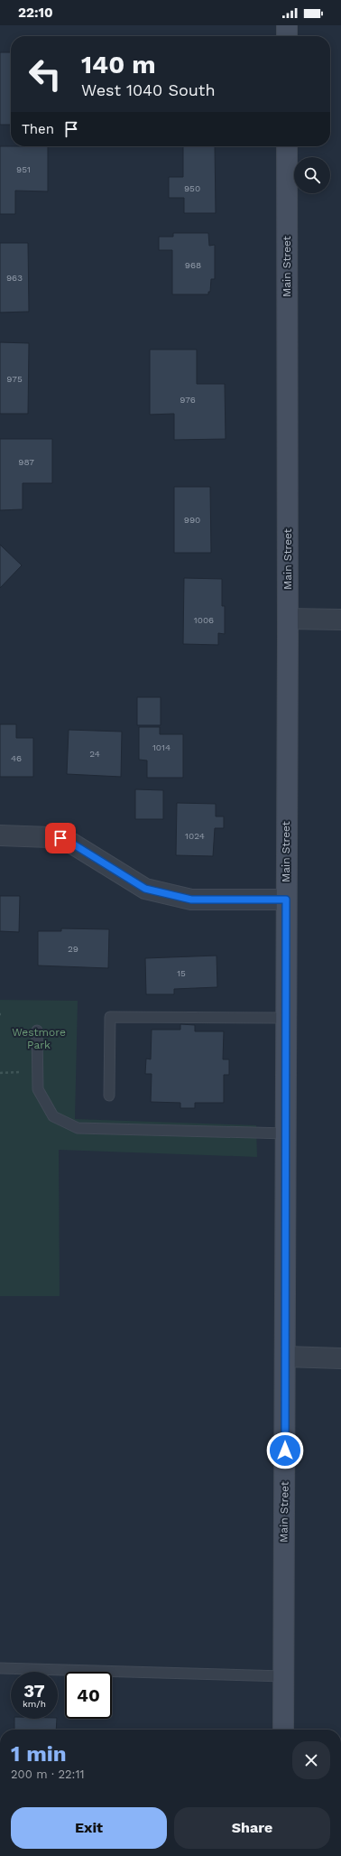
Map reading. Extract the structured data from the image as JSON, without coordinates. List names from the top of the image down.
{
  "streets": {
    "street": ["Main Street"]
  },
  "parks": ["Westmore Park"],
  "house_numbers": [
    "951",
    "950",
    "968",
    "963",
    "975",
    "976",
    "987",
    "990",
    "1006",
    "1014",
    "24",
    "46",
    "1024",
    "29",
    "15"
  ],
  "page": {
    "status": "22:10",
    "turn": ["140 m", "West 1040 South"],
    "then": "Then",
    "speed": "37 km/h",
    "limit": "40",
    "heading": ["1 min", "200 m · 22:11"],
    "buttons": ["Exit", "Share"]
  }
}
